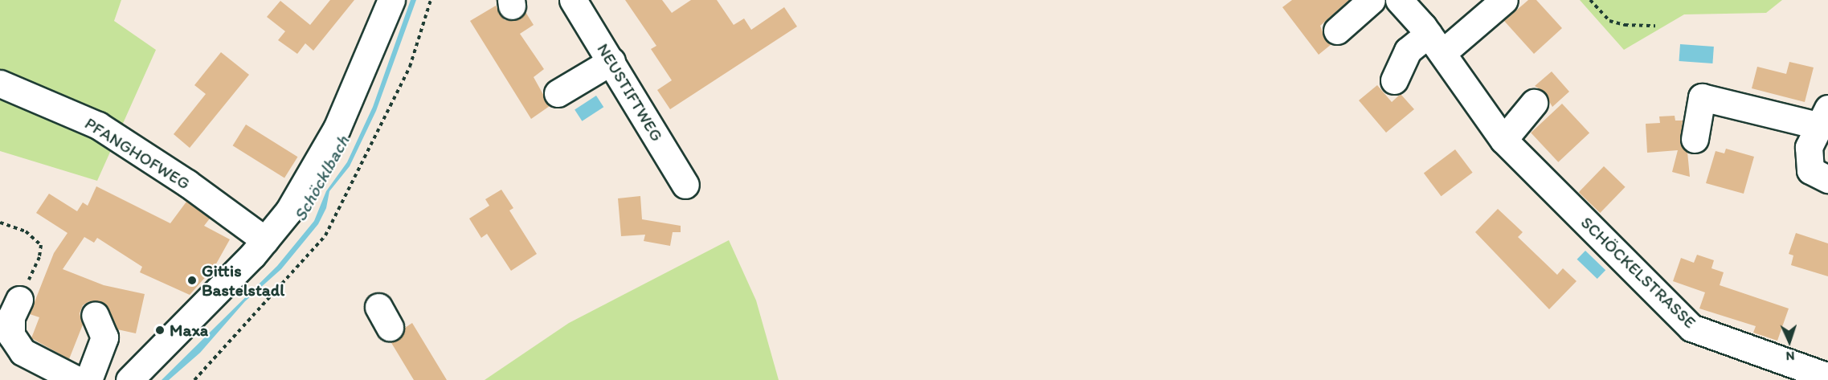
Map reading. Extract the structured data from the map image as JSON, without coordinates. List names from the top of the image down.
{
  "streets": {
    "street": ["NEUSTIFTWEG", "PFANGHOFWEG", "SCHÖCKELSTRASSE"]
  },
  "water": ["Schöcklbach"],
  "places": ["Gittis Bastelstadl", "Maxa"],
  "north": "bottom"
}
